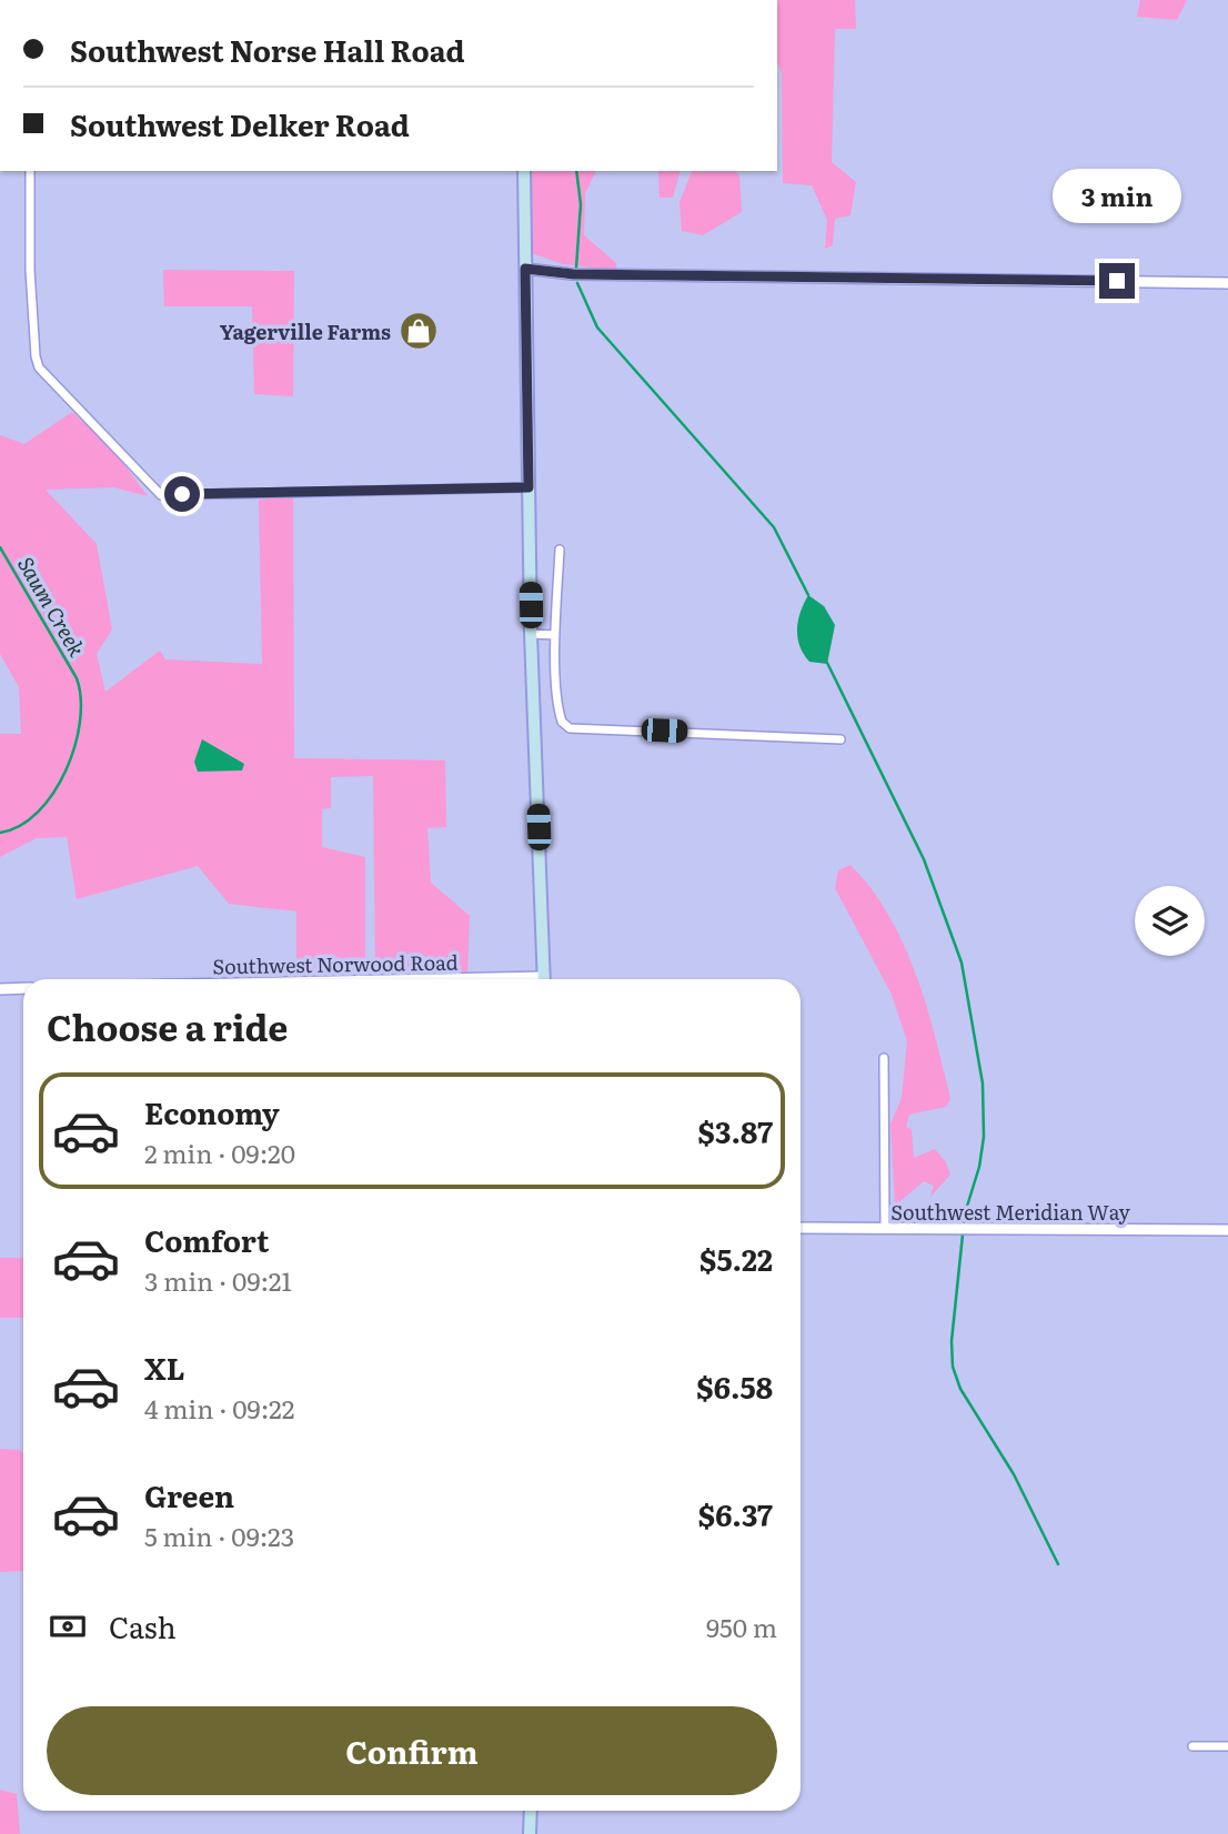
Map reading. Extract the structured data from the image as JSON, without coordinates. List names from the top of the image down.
{
  "streets": {
    "street": ["Southwest Meridian Way"]
  },
  "water": ["Saum Creek"],
  "places": {
    "shop": ["Yagerville Farms"]
  },
  "page": {
    "banner": ["Southwest Norse Hall Road", "Southwest Delker Road"],
    "bubble": "3 min",
    "heading": "Choose a ride",
    "list": [
      {
        "name": "Economy",
        "note": "2 min · 09:20",
        "value": "$3.87"
      },
      {
        "name": "Comfort",
        "note": "3 min · 09:21",
        "value": "$5.22"
      },
      {
        "name": "XL",
        "note": "4 min · 09:22",
        "value": "$6.58"
      },
      {
        "name": "Green",
        "note": "5 min · 09:23",
        "value": "$6.37"
      }
    ],
    "pay": ["Cash", "950 m"],
    "buttons": "Confirm"
  }
}
